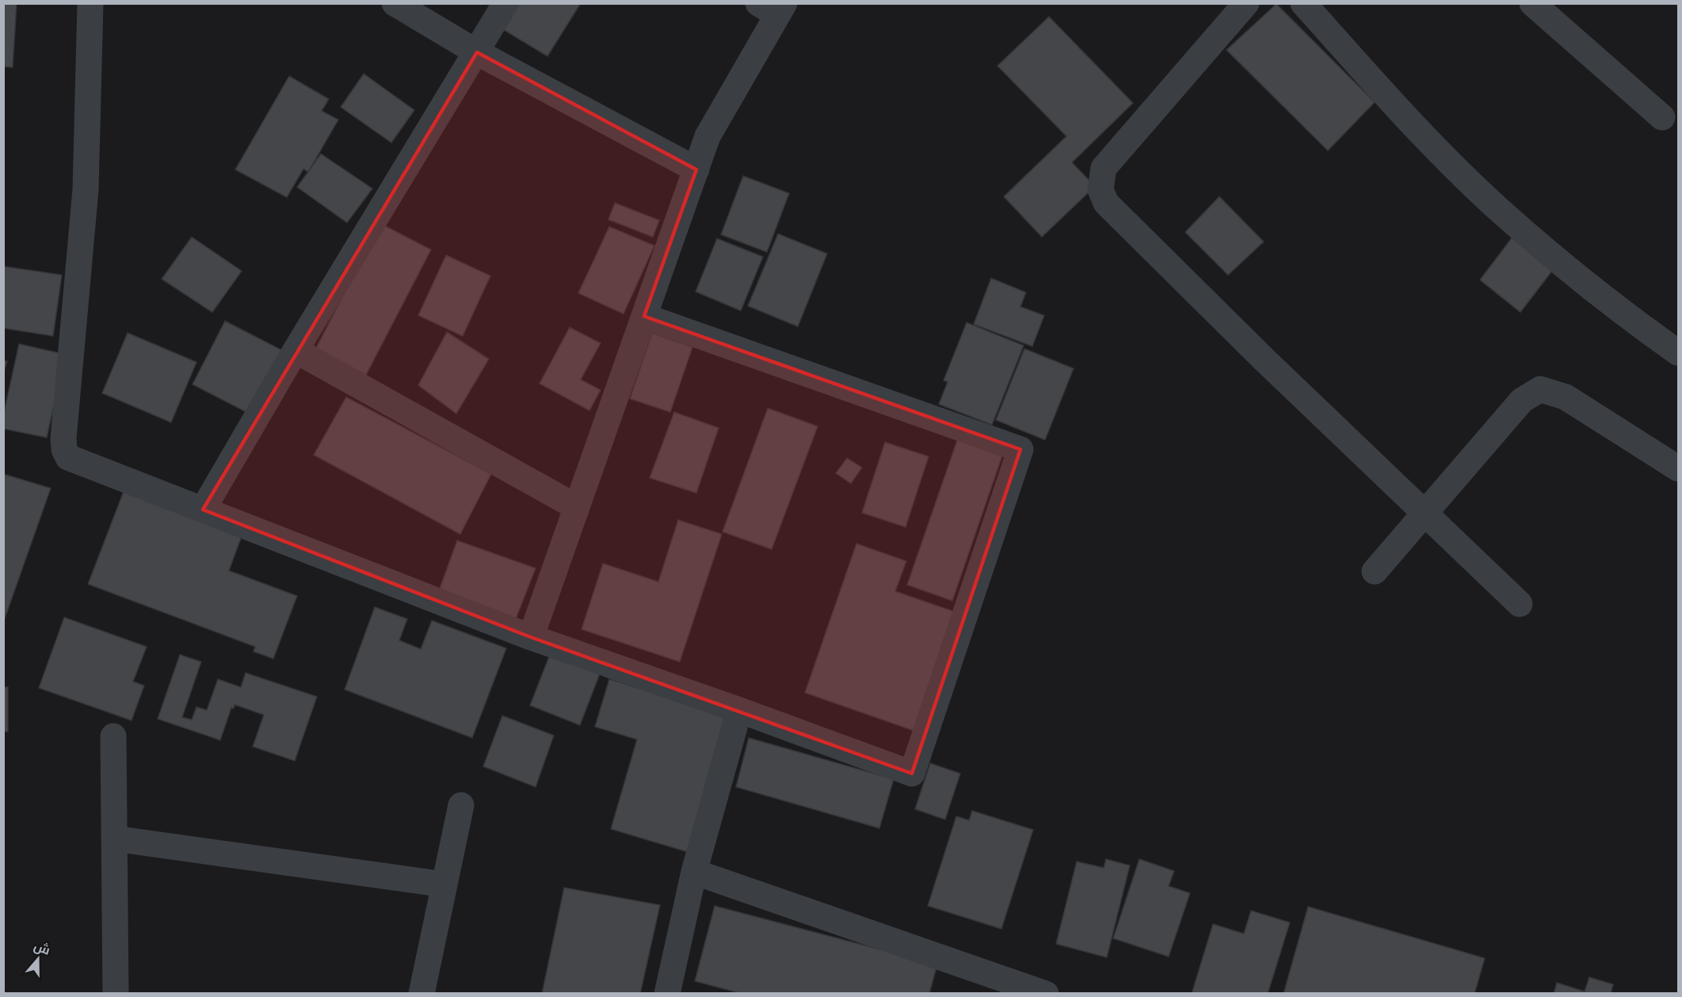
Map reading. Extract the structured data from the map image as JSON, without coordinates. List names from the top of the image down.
{
  "north": "top"
}
